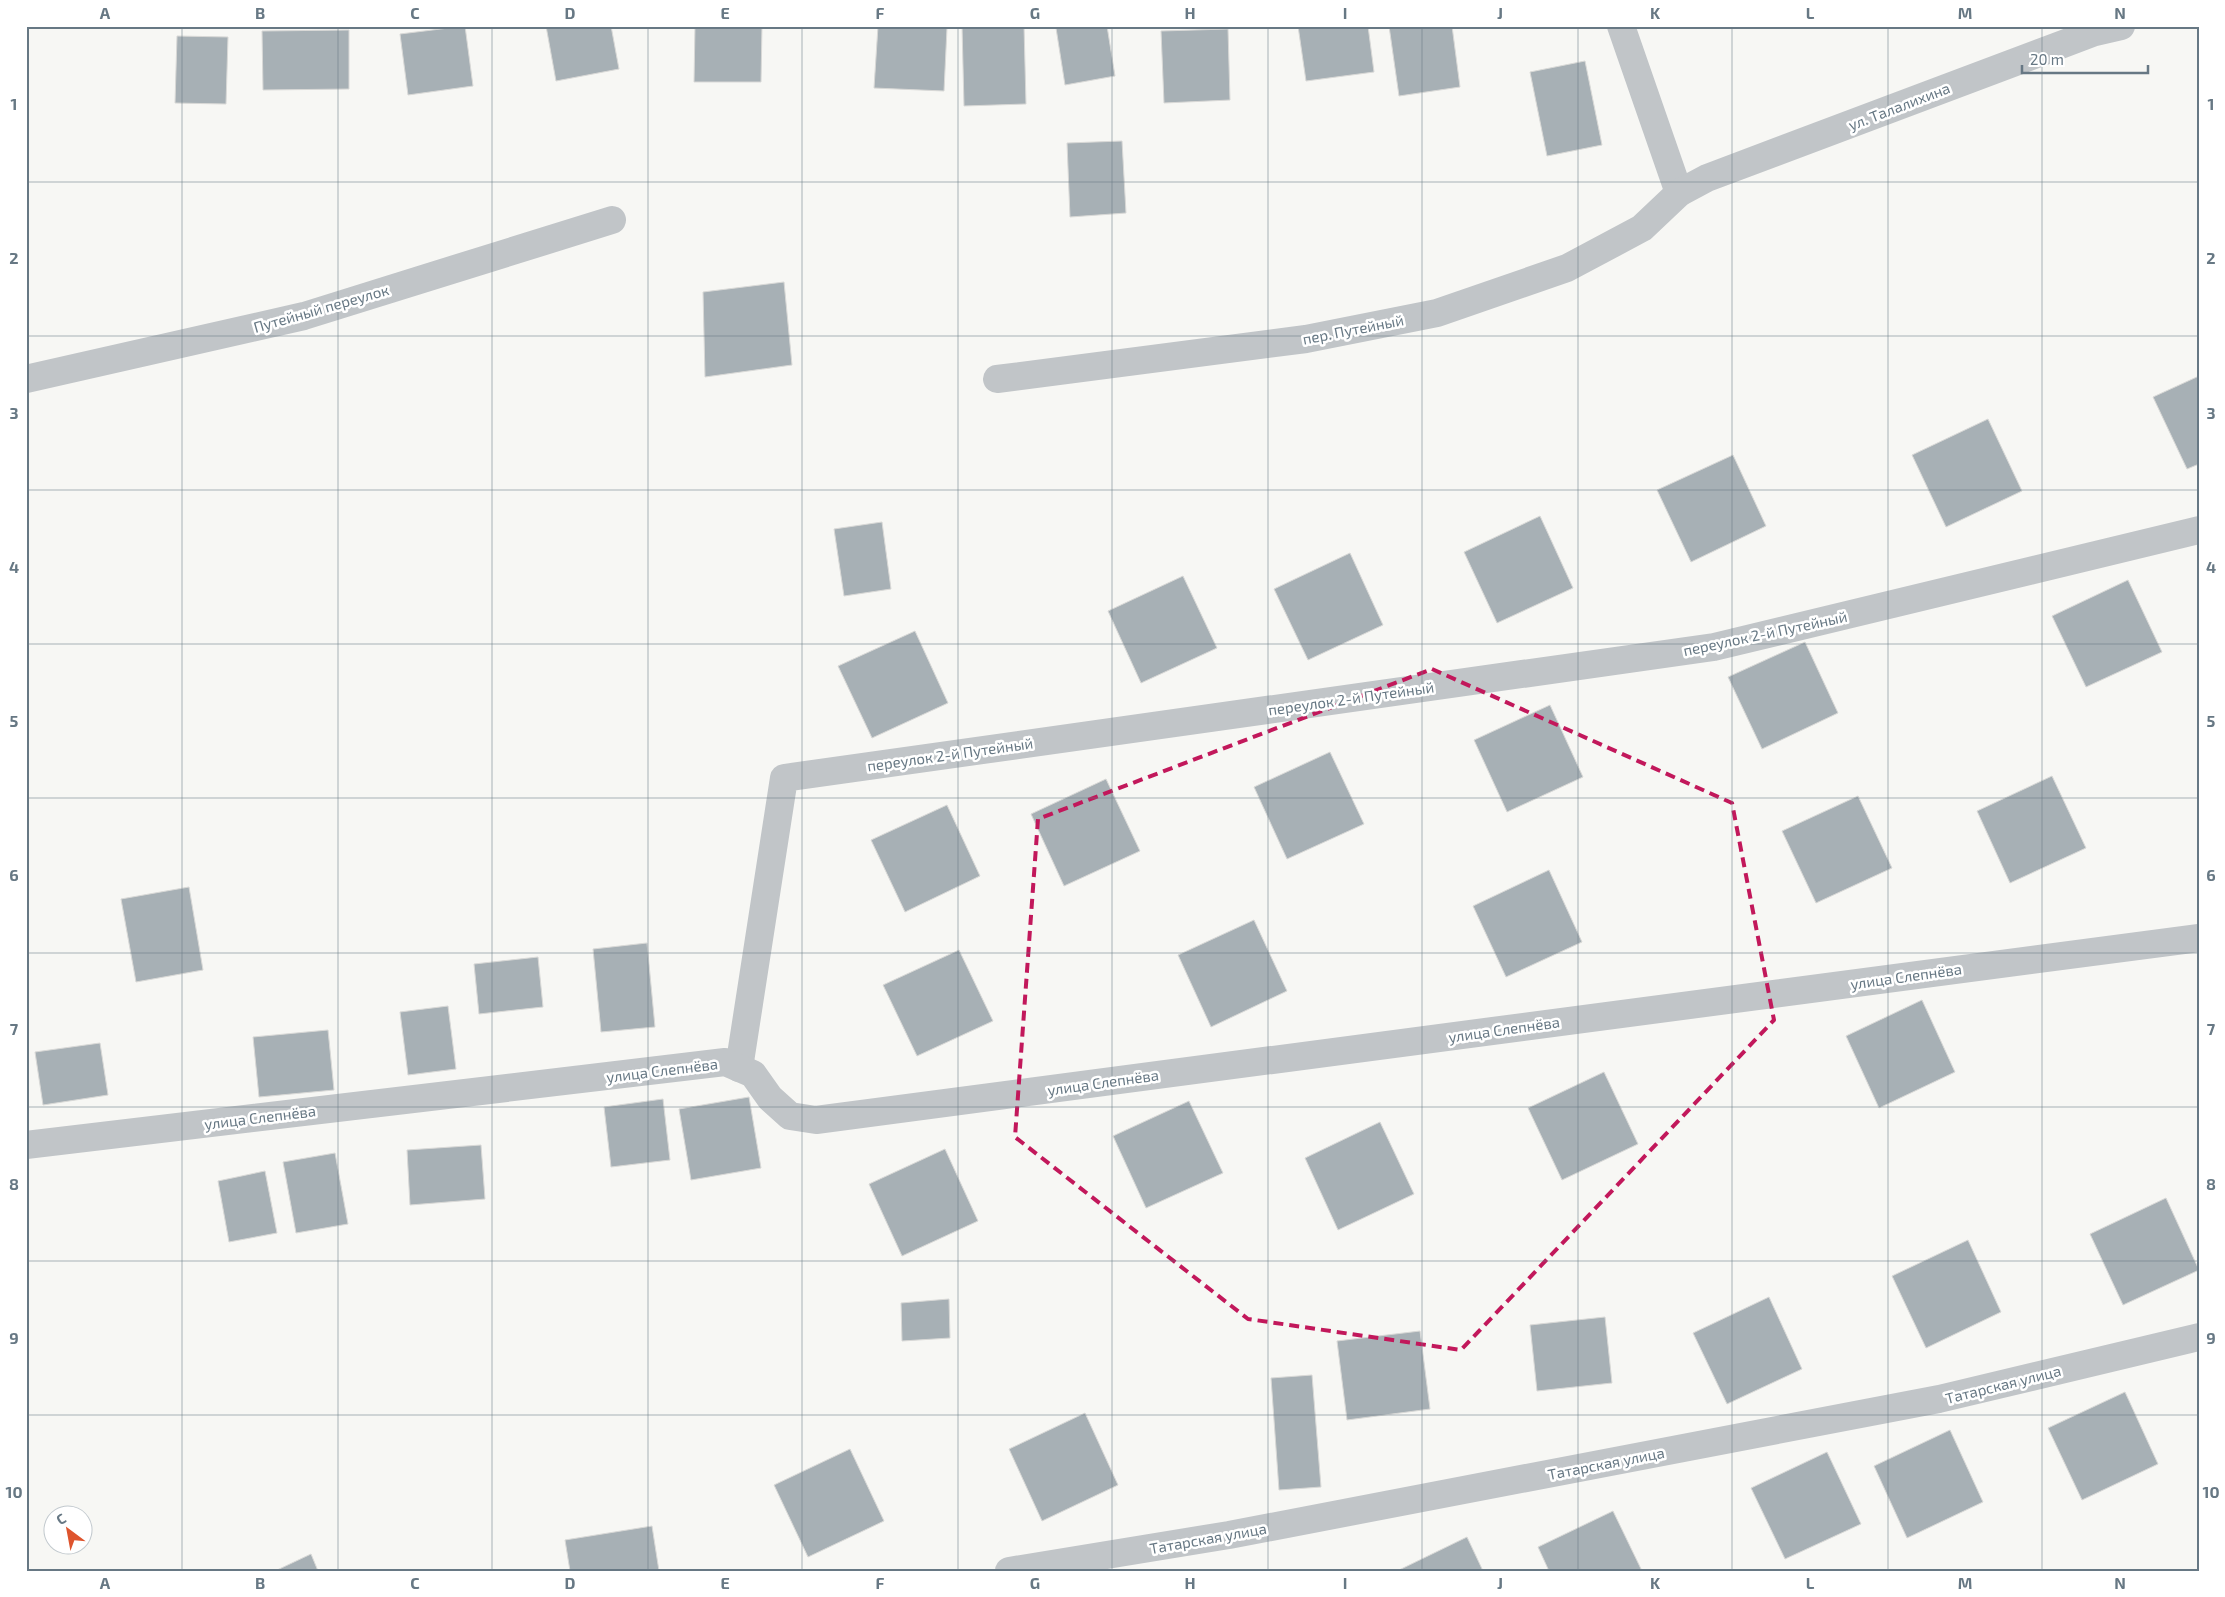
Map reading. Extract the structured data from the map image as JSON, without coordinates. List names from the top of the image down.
{
  "streets": {
    "street": [
      "ул. Талалихина",
      "Путейный переулок",
      "пер. Путейный",
      "переулок 2-й Путейный",
      "улица Слепнёва",
      "Татарская улица"
    ]
  },
  "crossings": [
    ["ул. Талалихина", "пер. Путейный"],
    ["переулок 2-й Путейный", "улица Слепнёва"]
  ],
  "scale_bar": "20 m",
  "north": "top left",
  "grid": {
    "columns": [
      "A",
      "B",
      "C",
      "D",
      "E",
      "F",
      "G",
      "H",
      "I",
      "J",
      "K",
      "L",
      "M",
      "N"
    ],
    "rows": [
      "1",
      "2",
      "3",
      "4",
      "5",
      "6",
      "7",
      "8",
      "9",
      "10"
    ]
  }
}
